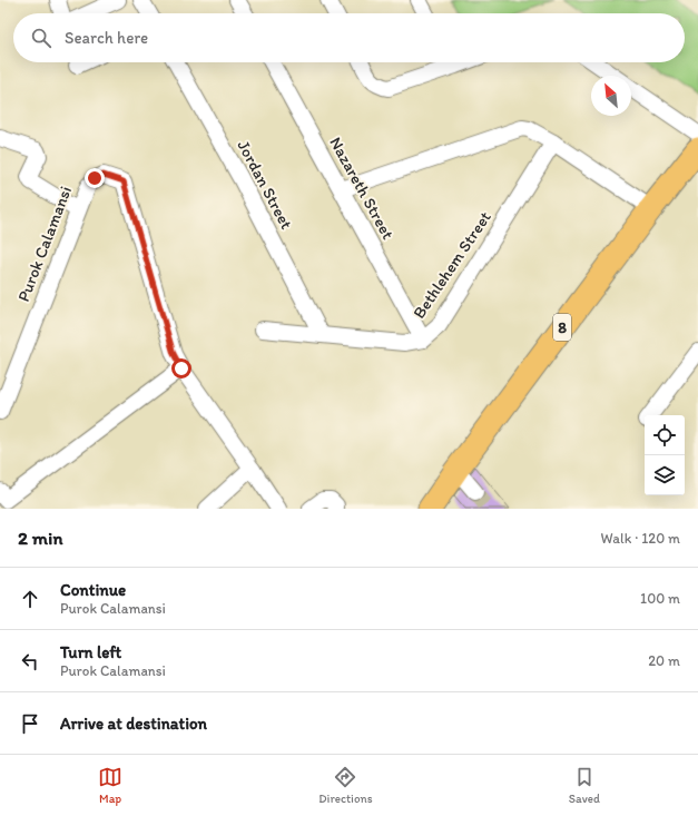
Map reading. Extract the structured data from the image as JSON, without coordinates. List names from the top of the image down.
{
  "streets": {
    "highway": ["8"],
    "street": [
      "Jordan Street",
      "Nazareth Street",
      "Purok Calamansi",
      "Bethlehem Street"
    ]
  },
  "crossings": [
    ["Jordan Street", "Bethlehem Street"],
    ["Nazareth Street", "Bethlehem Street"]
  ],
  "north": "top left",
  "page": {
    "search": "Search here",
    "heading": ["2 min", "Walk · 120 m"],
    "list": [
      ["Continue", "Purok Calamansi", "100 m"],
      ["Turn left", "Purok Calamansi", "20 m"],
      "Arrive at destination"
    ],
    "nav": ["Map", "Directions", "Saved"]
  }
}
